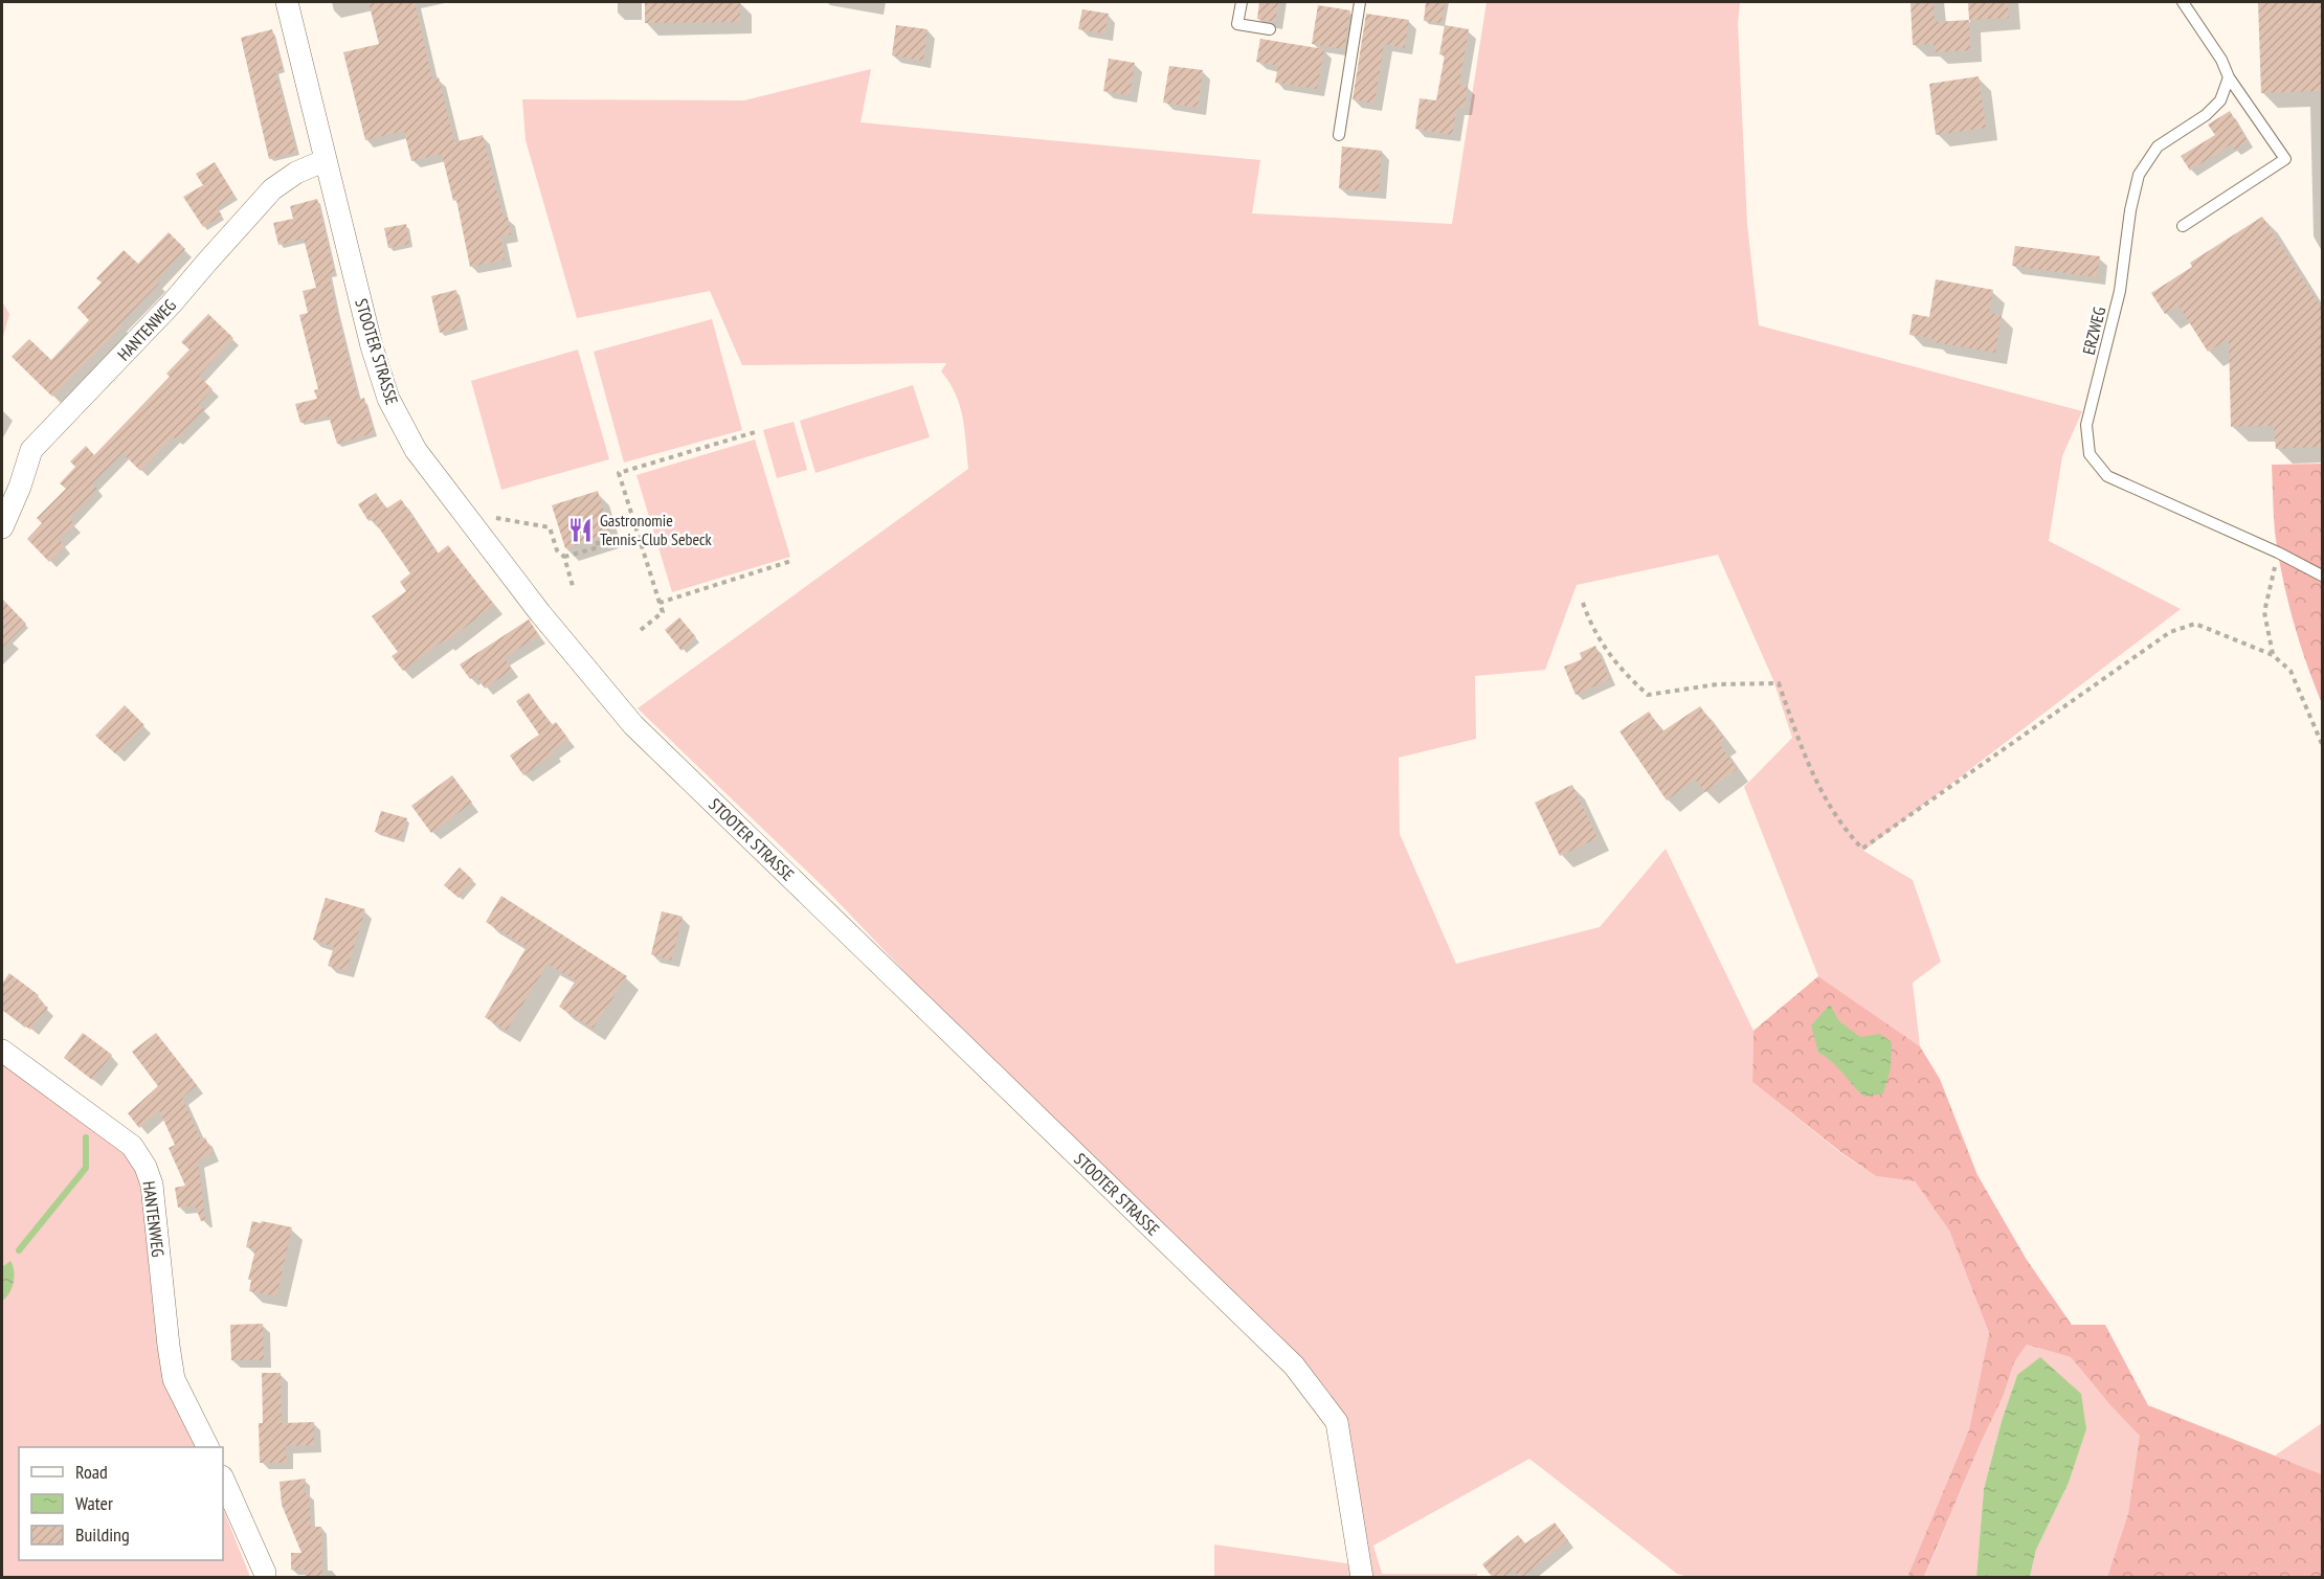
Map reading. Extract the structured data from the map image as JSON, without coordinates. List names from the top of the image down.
{
  "streets": {
    "street": ["HANTENWEG", "STOOTER STRASSE"],
    "lane": ["ERZWEG"]
  },
  "crossings": [
    ["HANTENWEG", "STOOTER STRASSE"]
  ],
  "places": {
    "restaurant": ["Gastronomie Tennis-Club Sebeck"]
  },
  "legend": ["Road", "Water", "Building"]
}
